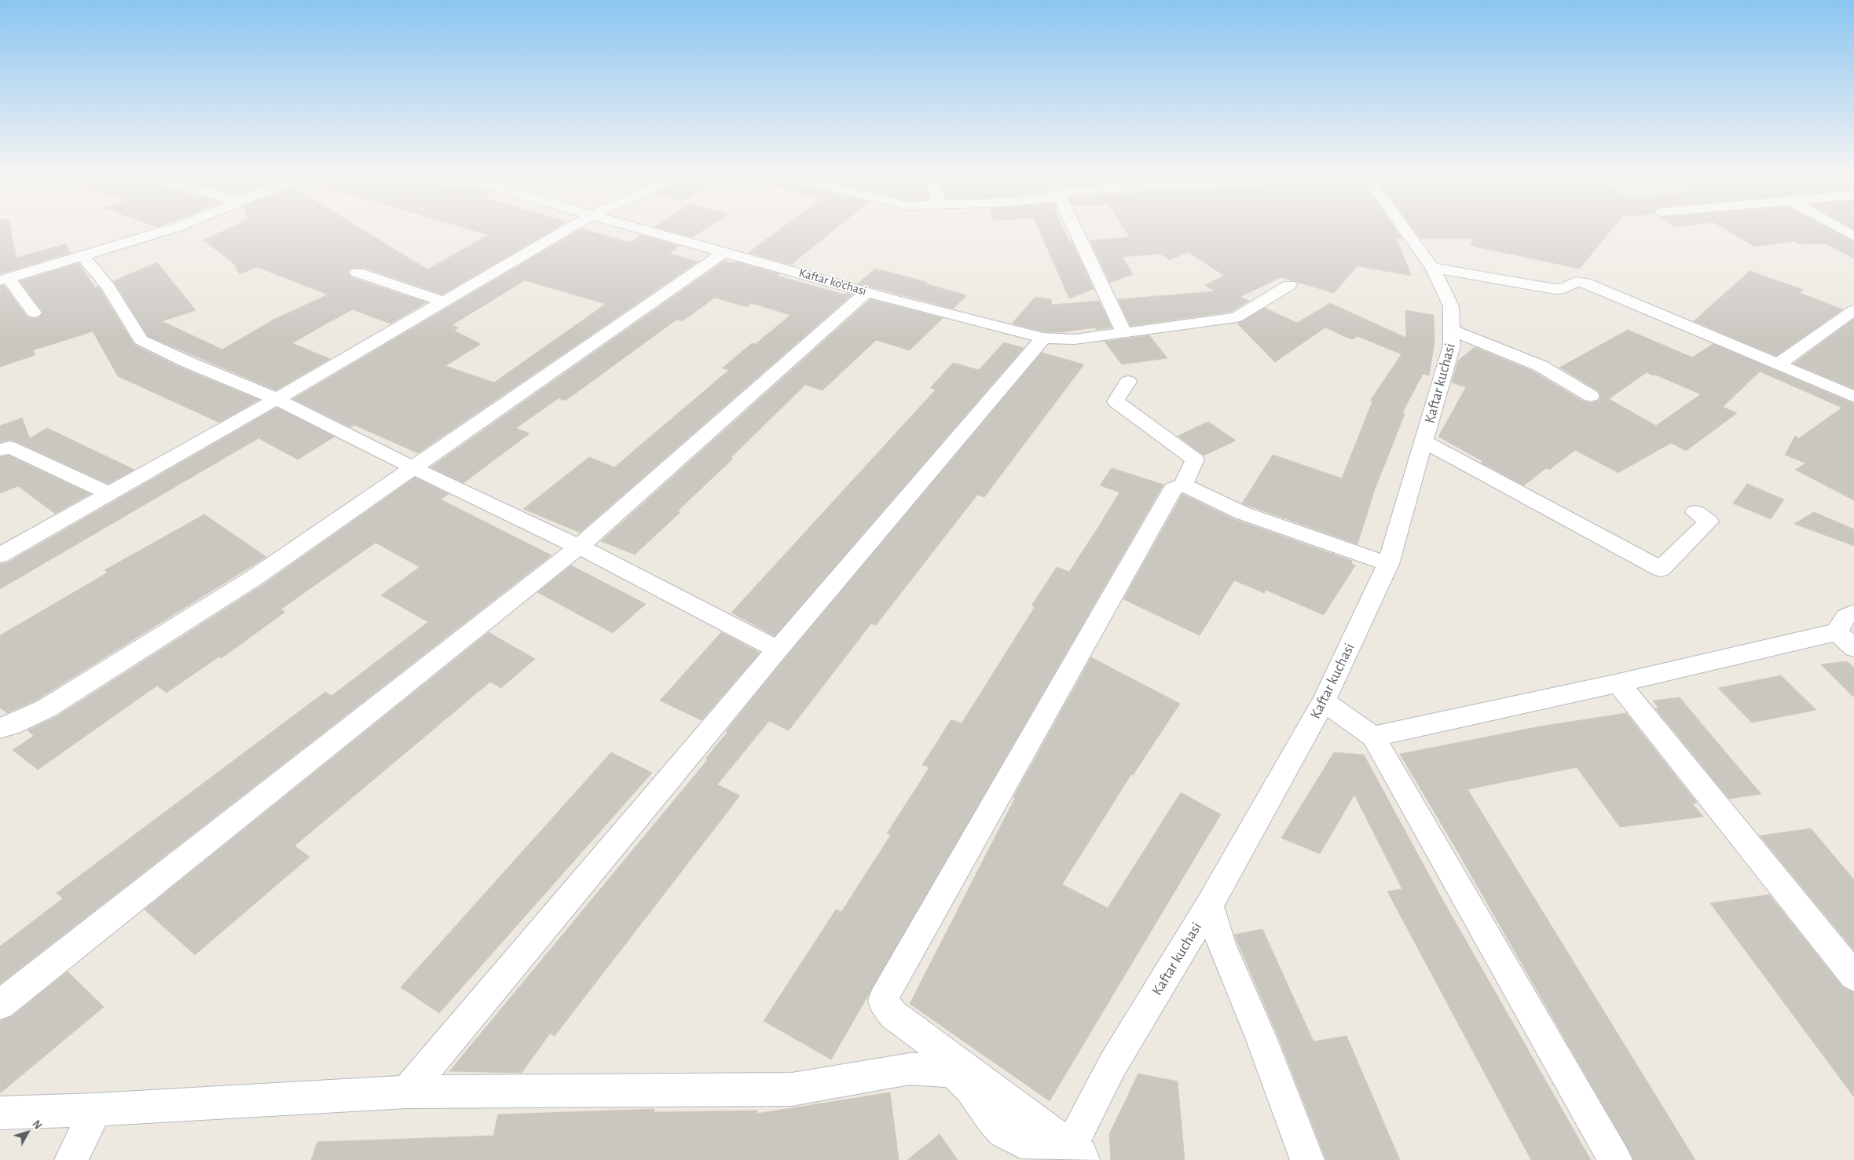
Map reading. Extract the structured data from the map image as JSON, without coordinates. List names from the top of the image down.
{
  "streets": {
    "street": ["Kaftar ko'chasi", "Kaftar kuchasi"]
  },
  "north": "top right"
}
